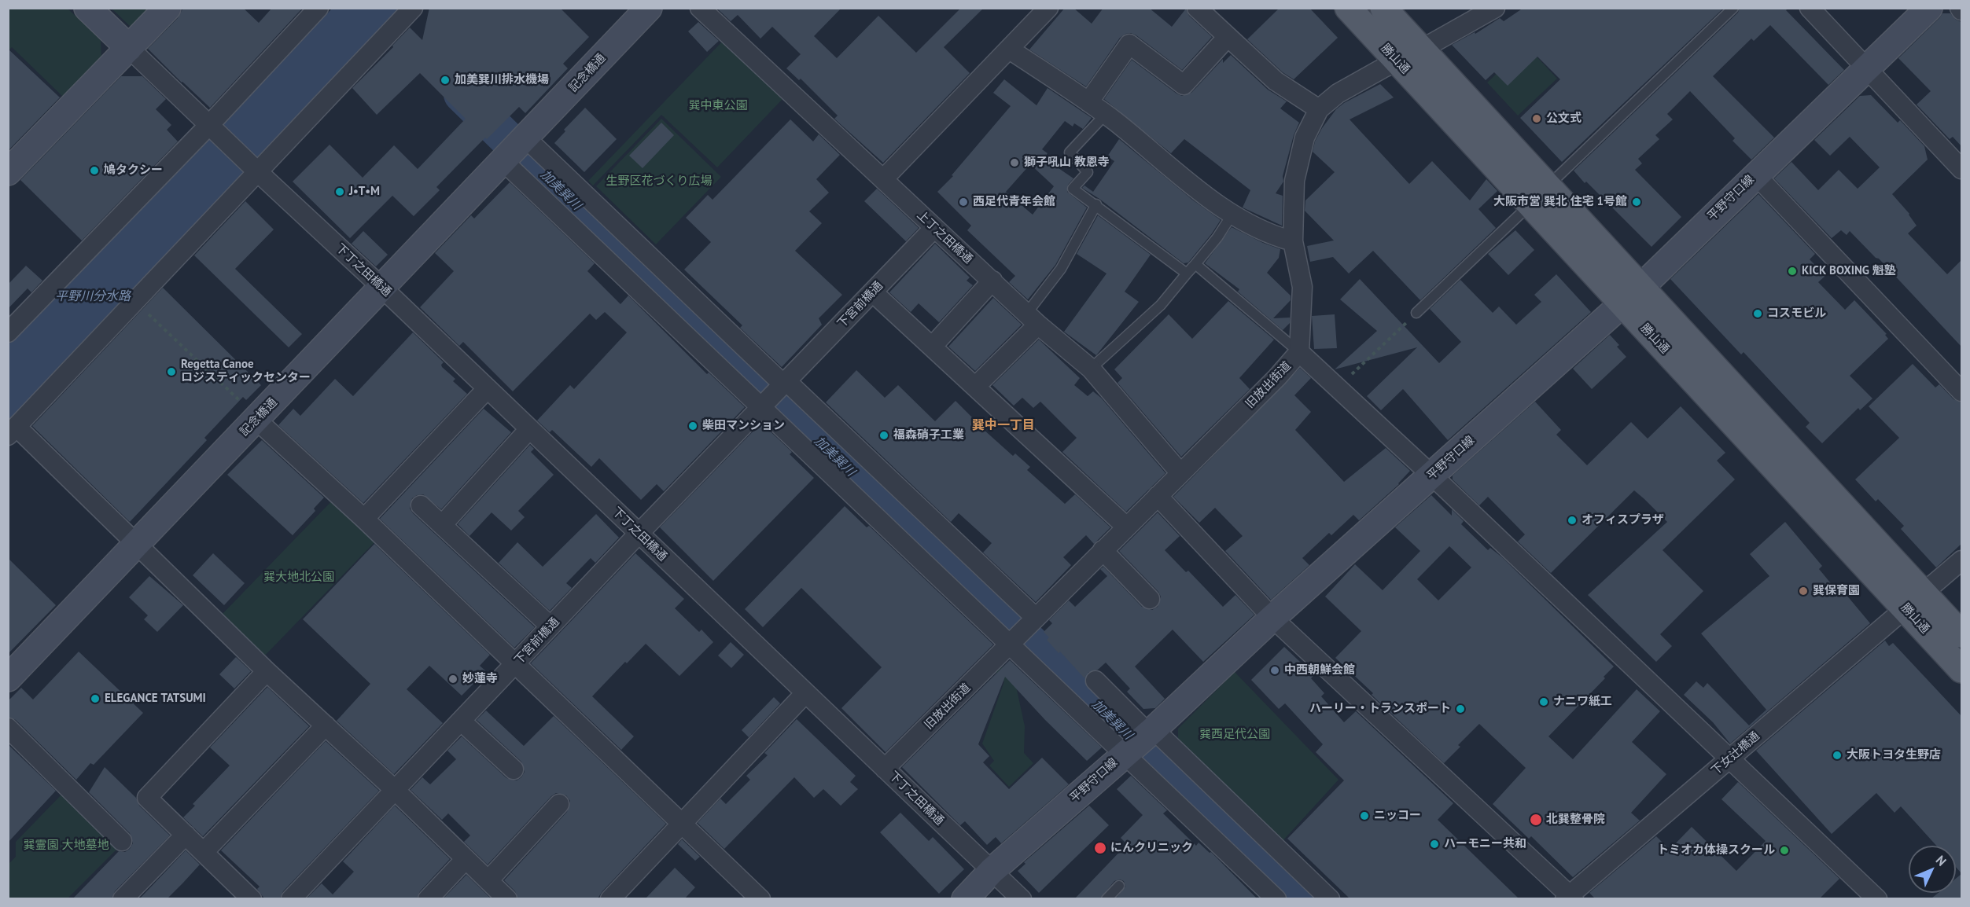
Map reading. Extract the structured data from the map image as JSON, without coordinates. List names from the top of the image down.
{
  "streets": {
    "main road": ["勝山通", "記念橋通", "平野守口線"],
    "street": [
      "上丁之田橋通",
      "下丁之田橋通",
      "下宮前橋通",
      "旧放出街道",
      "下女辻橋通"
    ]
  },
  "crossings": [
    ["勝山通", "平野守口線"],
    ["勝山通", "旧放出街道"],
    ["勝山通", "下女辻橋通"],
    ["記念橋通", "下丁之田橋通"],
    ["平野守口線", "下丁之田橋通"],
    ["上丁之田橋通", "下宮前橋通"],
    ["上丁之田橋通", "旧放出街道"],
    ["下丁之田橋通", "下宮前橋通"],
    ["下丁之田橋通", "旧放出街道"]
  ],
  "districts": ["巽中一丁目"],
  "water": ["加美巽川", "平野川分水路"],
  "parks": [
    "巽中東公園",
    "生野区花づくり広場",
    "巽大地北公園",
    "巽西足代公園",
    "巽霊園 大地墓地"
  ],
  "places": [
    "加美巽川排水機場",
    "公文式",
    "獅子吼山 教恩寺",
    "鳩タクシー",
    "J•T•M",
    "西足代青年会館",
    "大阪市営 巽北 住宅 1号館",
    "KICK BOXING 魁塾",
    "コスモビル",
    "Regetta Canoe ロジスティックセンター",
    "柴田マンション",
    "福森硝子工業",
    "オフィスプラザ",
    "巽保育園",
    "中西朝鮮会館",
    "妙蓮寺",
    "ELEGANCE TATSUMI",
    "ナニワ紙工",
    "ハーリー・トランスポート",
    "大阪トヨタ生野店",
    "ニッコー",
    "北巽整骨院",
    "ハーモニー共和",
    "にんクリニック",
    "トミオカ体操スクール"
  ],
  "north": "top right"
}
